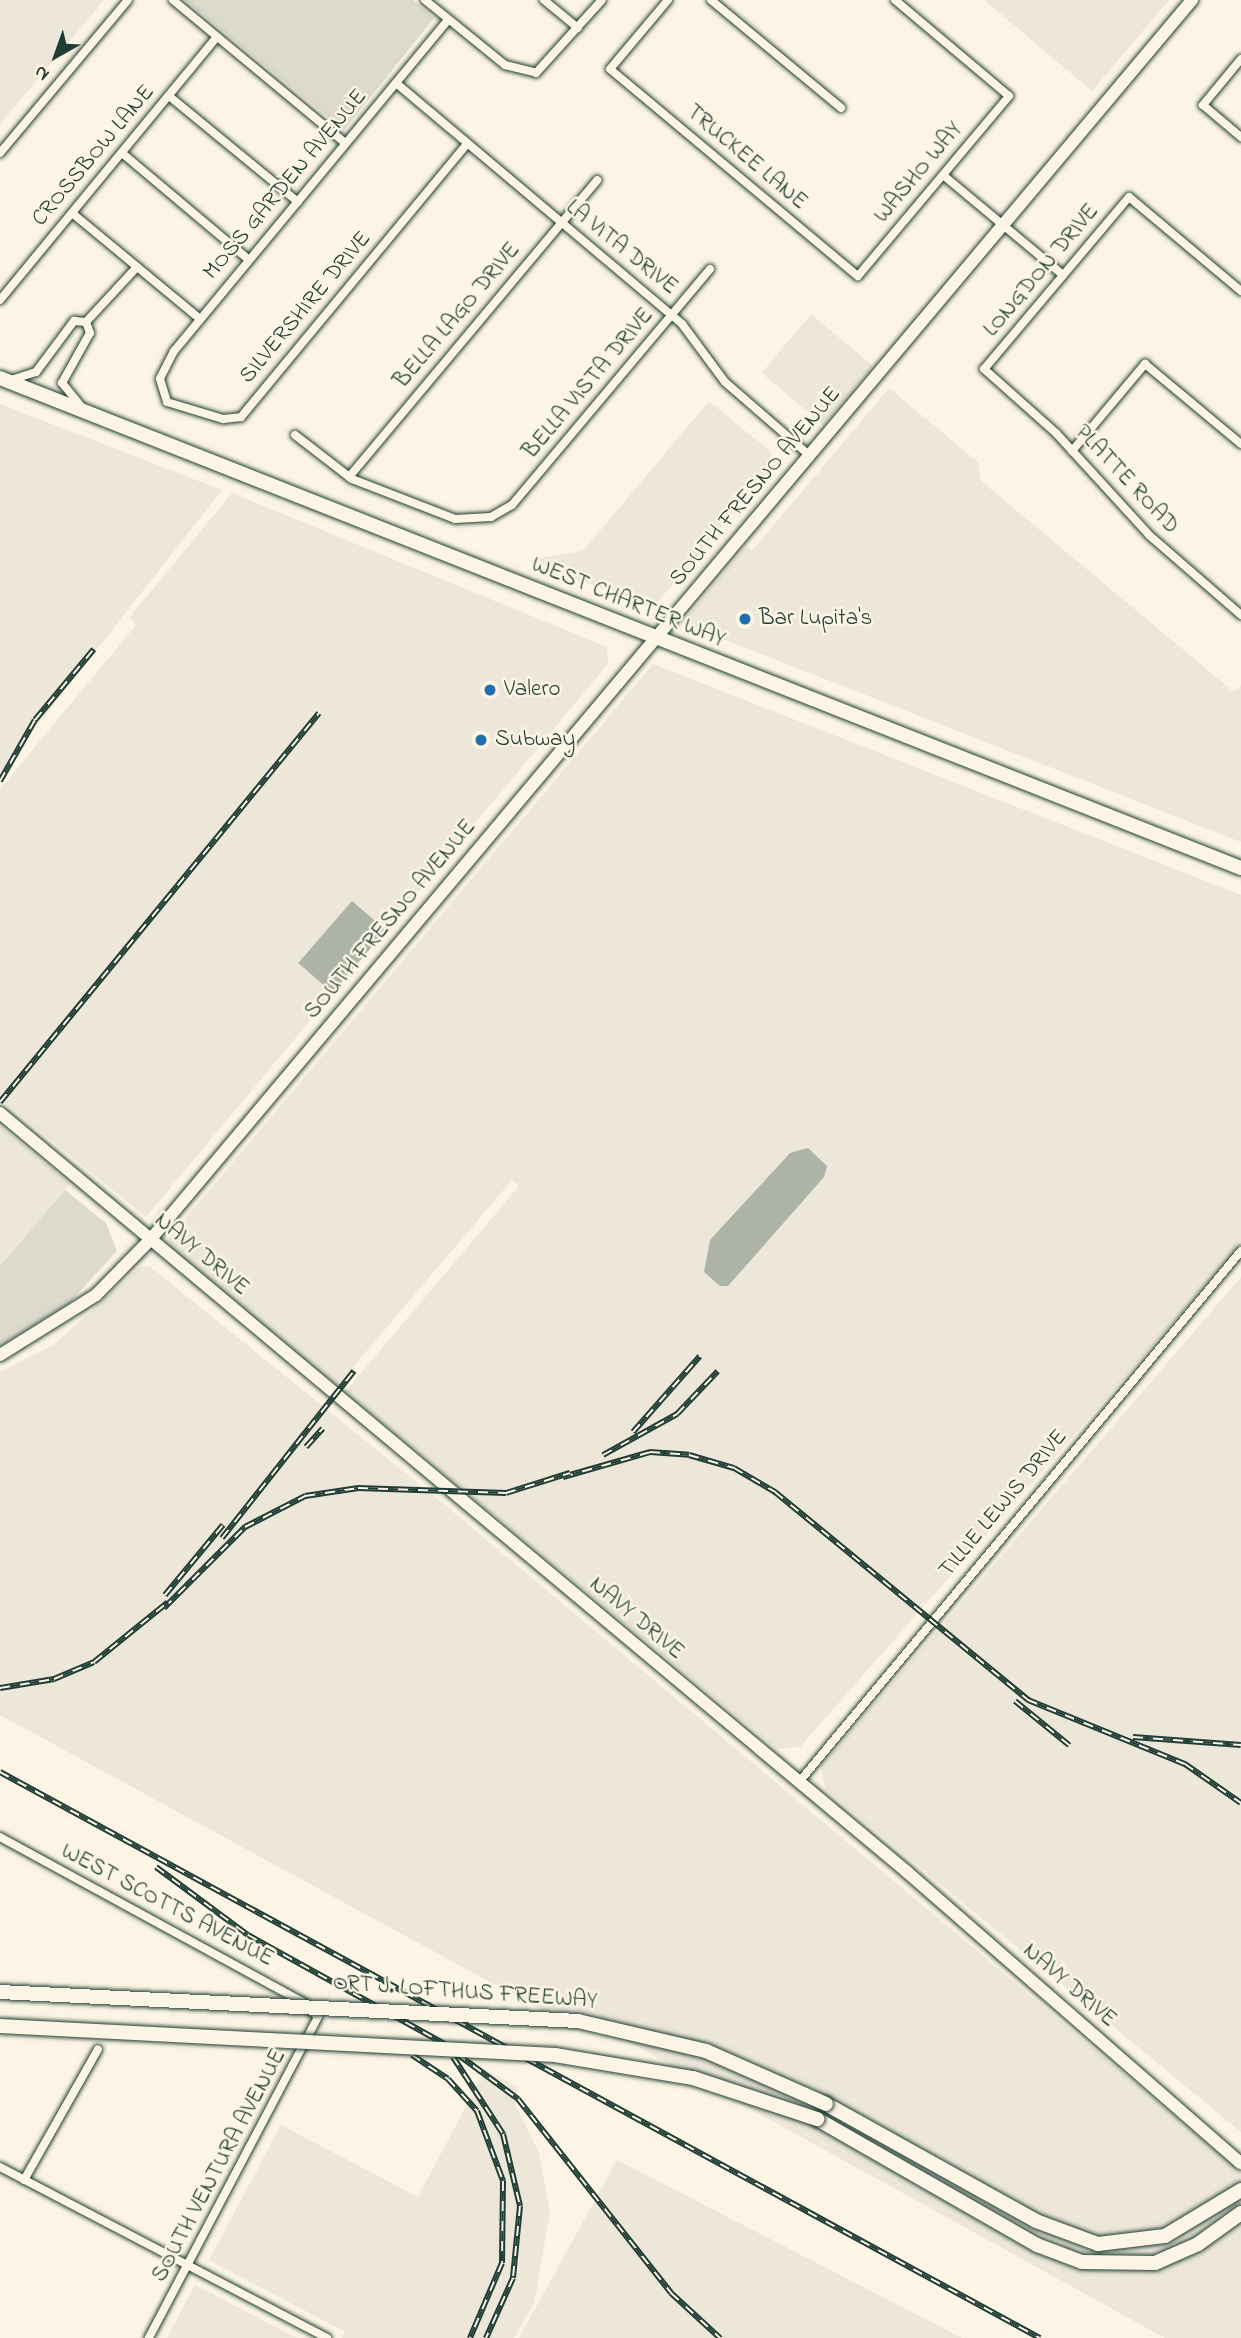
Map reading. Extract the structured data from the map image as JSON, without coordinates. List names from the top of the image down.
{
  "streets": {
    "highway": ["WEST CHARTER WAY", "ORT J. LOFTHUS FREEWAY"],
    "street": [
      "CROSSBOW LANE",
      "TRUCKEE LANE",
      "WASHO WAY",
      "MOSS GARDEN AVENUE",
      "LA VITA DRIVE",
      "LONGDON DRIVE",
      "SILVERSHIRE DRIVE",
      "BELLA LAGO DRIVE",
      "BELLA VISTA DRIVE",
      "PLATTE ROAD",
      "SOUTH FRESNO AVENUE",
      "NAVY DRIVE",
      "TILLIE LEWIS DRIVE",
      "WEST SCOTTS AVENUE",
      "SOUTH VENTURA AVENUE"
    ]
  },
  "crossings": [
    ["TRUCKEE LANE", "WASHO WAY"],
    ["MOSS GARDEN AVENUE", "LA VITA DRIVE"],
    ["MOSS GARDEN AVENUE", "SILVERSHIRE DRIVE"],
    ["LA VITA DRIVE", "SILVERSHIRE DRIVE"],
    ["LA VITA DRIVE", "BELLA LAGO DRIVE"],
    ["LA VITA DRIVE", "BELLA VISTA DRIVE"],
    ["LA VITA DRIVE", "SOUTH FRESNO AVENUE"],
    ["LONGDON DRIVE", "PLATTE ROAD"],
    ["BELLA LAGO DRIVE", "BELLA VISTA DRIVE"],
    ["SOUTH FRESNO AVENUE", "WEST CHARTER WAY"],
    ["SOUTH FRESNO AVENUE", "NAVY DRIVE"],
    ["NAVY DRIVE", "TILLIE LEWIS DRIVE"],
    ["WEST SCOTTS AVENUE", "SOUTH VENTURA AVENUE"]
  ],
  "places": ["Bar Lupita's", "Valero", "Subway"],
  "north": "bottom left"
}
